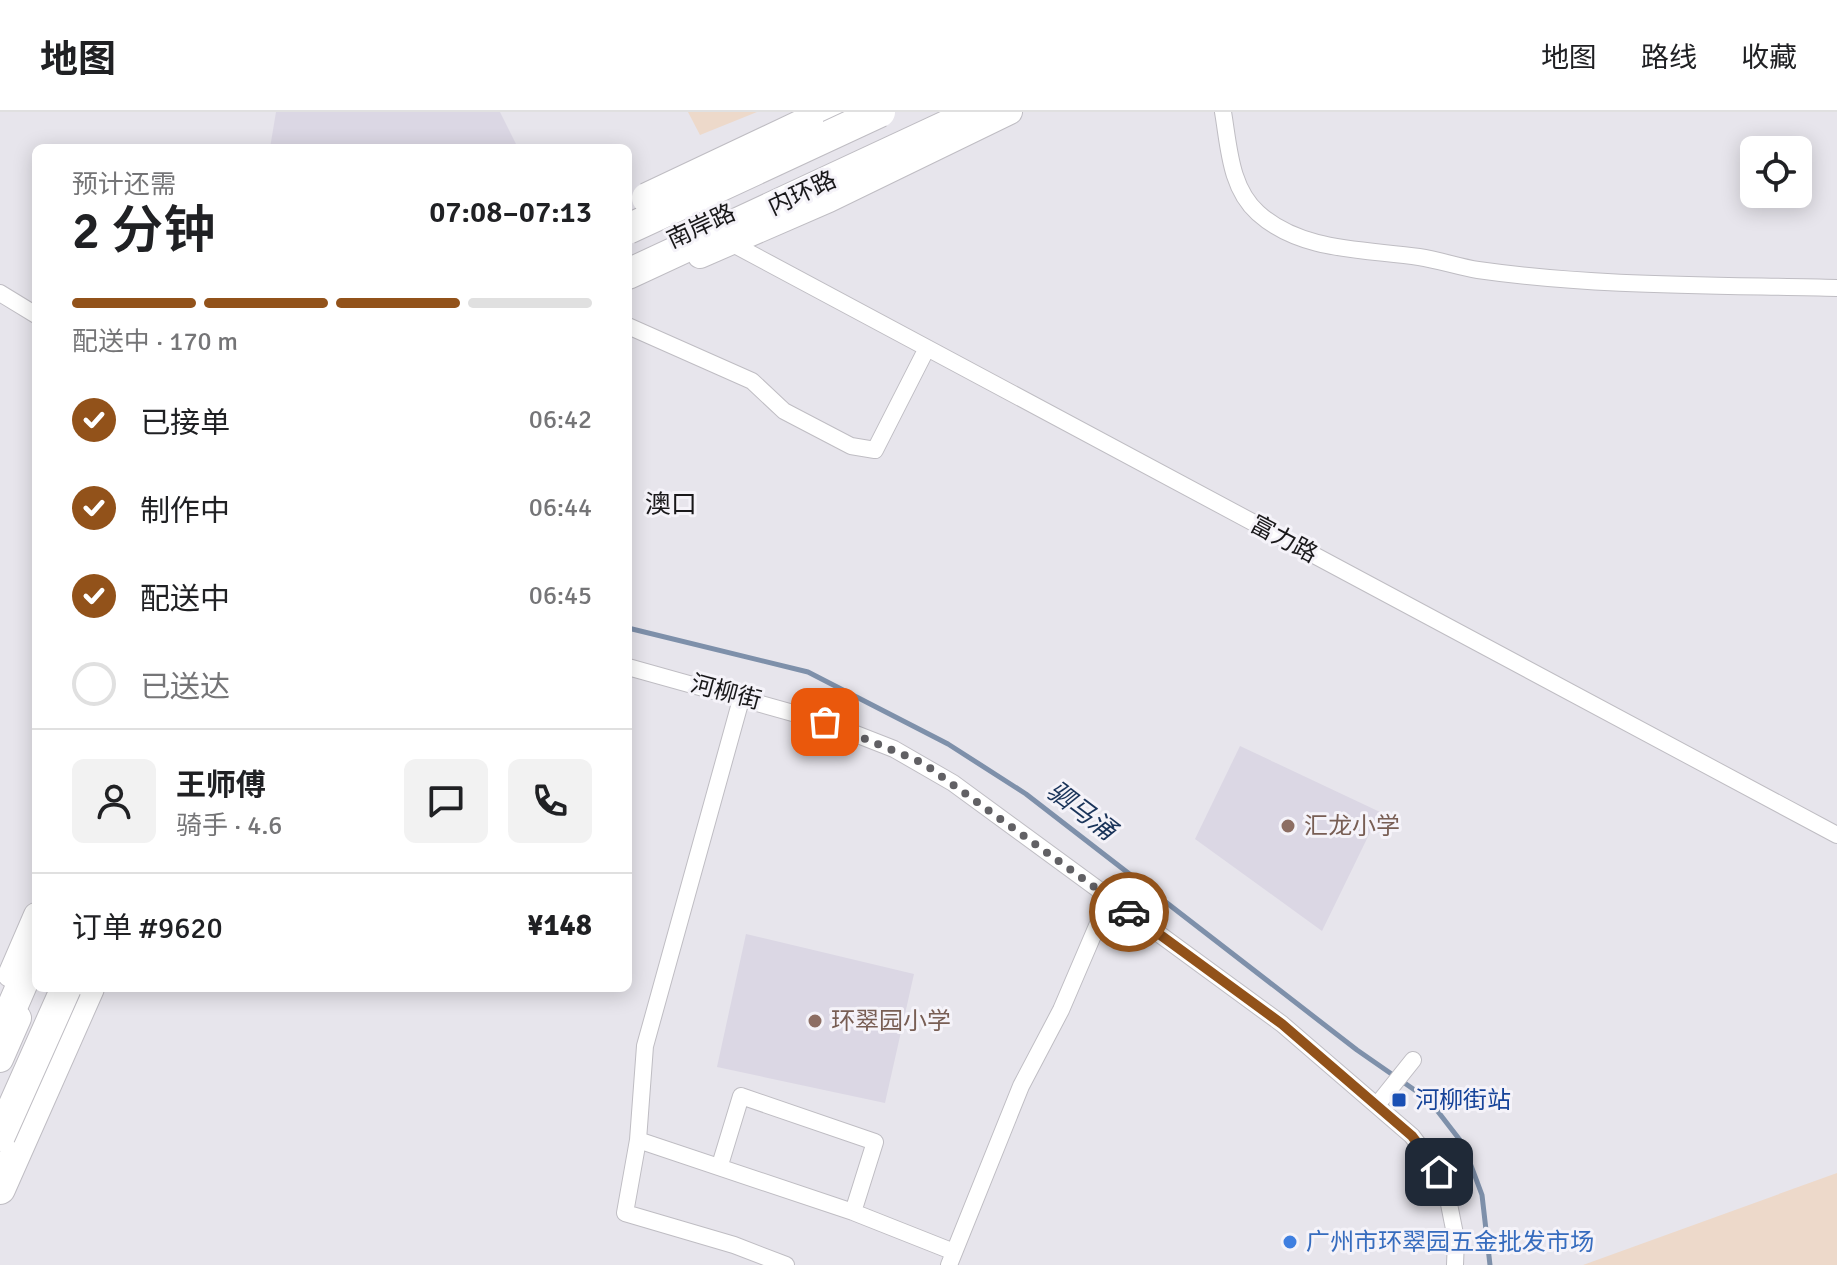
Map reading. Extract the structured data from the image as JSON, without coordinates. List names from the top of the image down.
{
  "streets": {
    "highway": ["内环路"],
    "main road": ["南岸路"],
    "street": ["富力路", "河柳街"]
  },
  "districts": ["澳口"],
  "water": ["驷马涌"],
  "places": {
    "other": ["汇龙小学", "环翠园小学", "广州市环翠园五金批发市场"],
    "transit": ["河柳街站"]
  },
  "page": {
    "header": "地图",
    "nav": ["地图", "路线", "收藏"],
    "heading": ["2 分钟", "预计还需", "07:08–07:13"],
    "panel": [
      "王师傅",
      "骑手 · 4.6",
      "订单 #9620",
      "¥148"
    ],
    "bar": "配送中 · 170 m",
    "list": [
      ["已接单", "06:42"],
      ["制作中", "06:44"],
      ["配送中", "06:45"],
      "已送达"
    ]
  }
}
